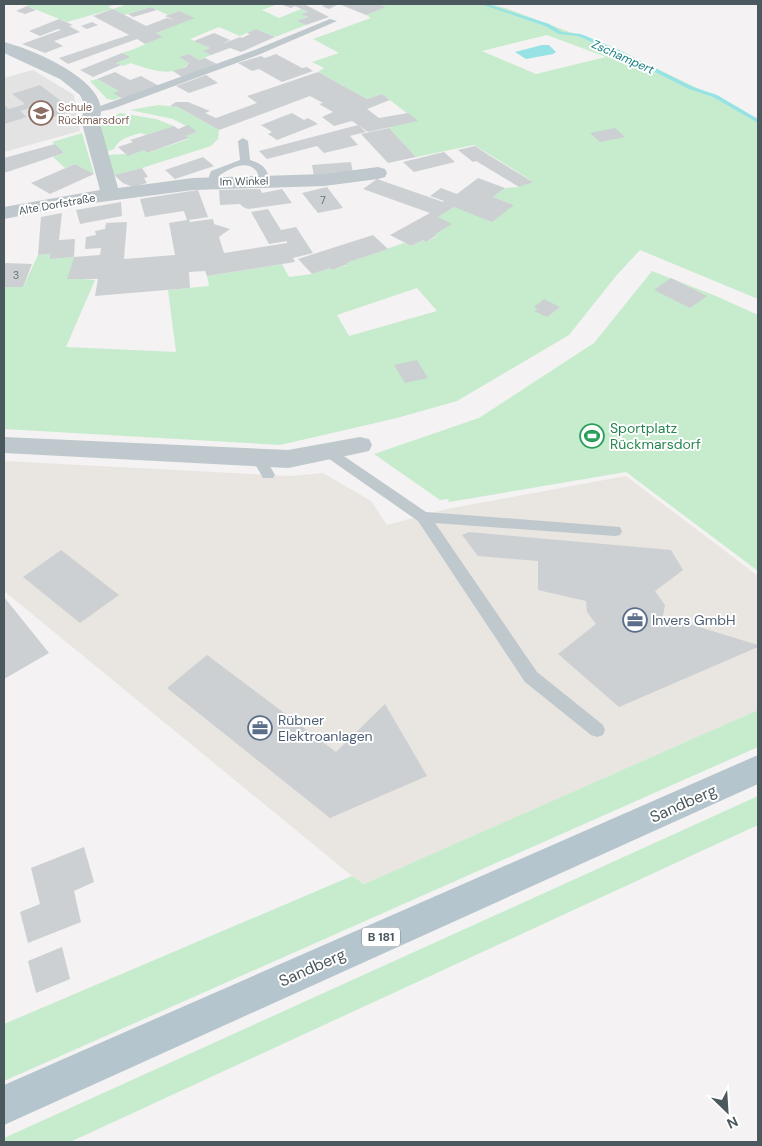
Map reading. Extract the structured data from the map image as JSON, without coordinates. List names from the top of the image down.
{
  "streets": {
    "main road": ["Sandberg", "B 181"],
    "street": ["Im Winkel", "Alte Dorfstraße"]
  },
  "crossings": [
    ["Im Winkel", "Alte Dorfstraße"]
  ],
  "water": ["Zschampert"],
  "places": {
    "school or university": ["Schule Rückmarsdorf"],
    "sports": ["Sportplatz Rückmarsdorf"],
    "office": ["Invers GmbH", "Rübner Elektroanlagen"]
  },
  "house_numbers": ["7", "3"],
  "north": "bottom right"
}
